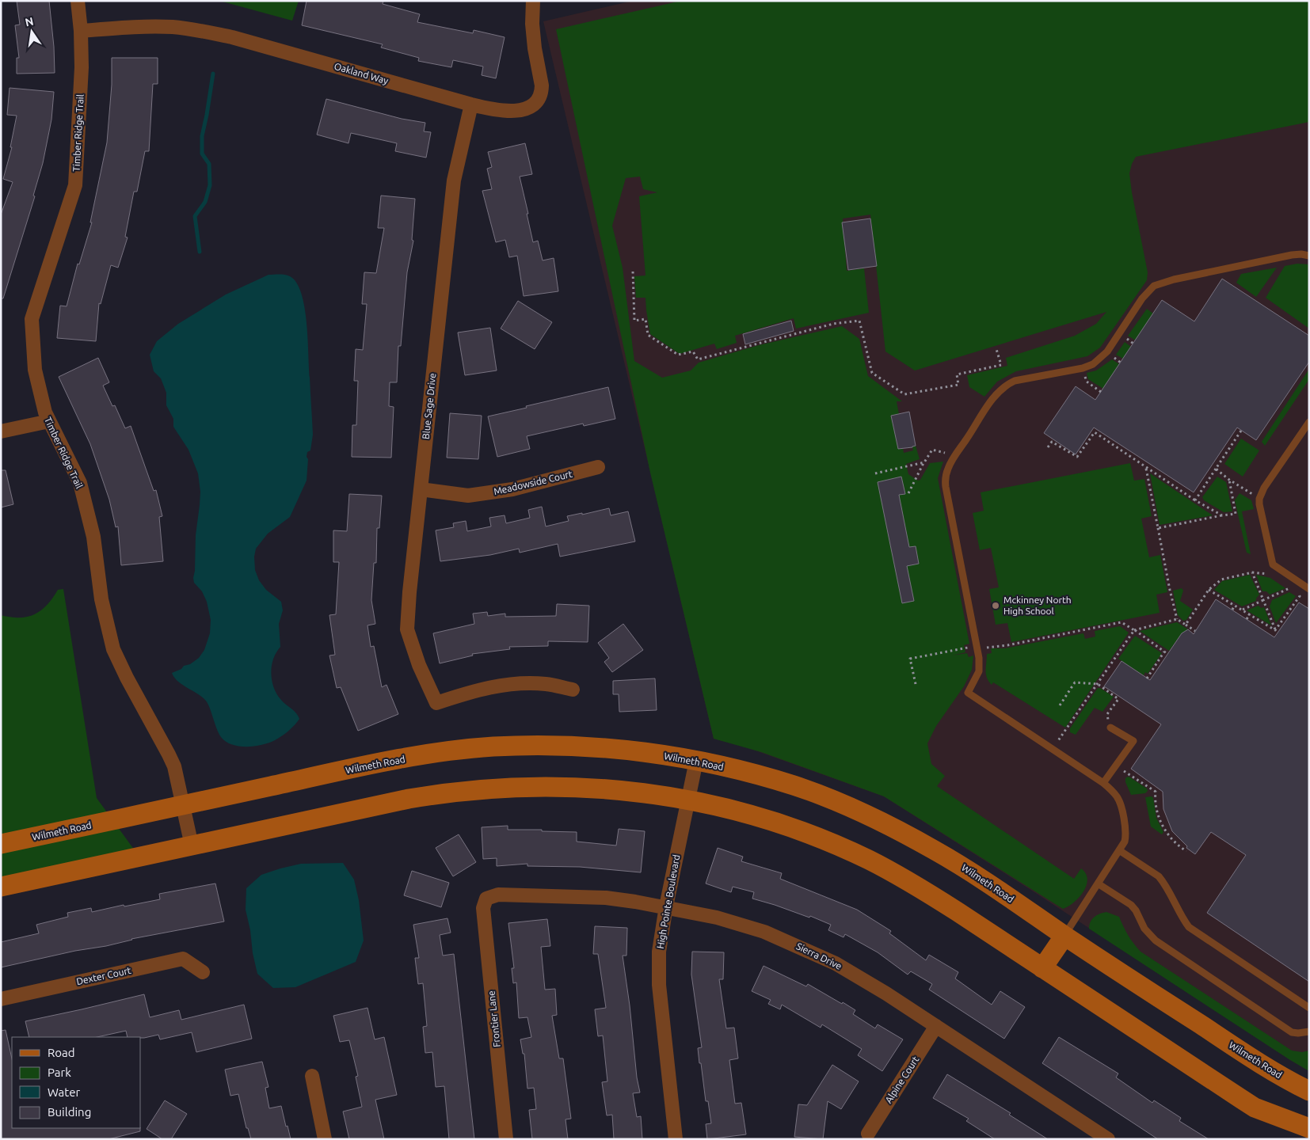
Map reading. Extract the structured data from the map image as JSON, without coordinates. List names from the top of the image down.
{
  "streets": {
    "main road": ["Wilmeth Road"],
    "street": [
      "Oakland Way",
      "Timber Ridge Trail",
      "Blue Sage Drive",
      "Meadowside Court",
      "High Pointe Boulevard",
      "Sierra Drive",
      "Dexter Court",
      "Frontier Lane",
      "Alpine Court"
    ]
  },
  "crossings": [
    ["Oakland Way", "Timber Ridge Trail"],
    ["Oakland Way", "Blue Sage Drive"],
    ["Timber Ridge Trail", "Wilmeth Road"],
    ["Blue Sage Drive", "Meadowside Court"],
    ["Wilmeth Road", "High Pointe Boulevard"],
    ["High Pointe Boulevard", "Sierra Drive"],
    ["Sierra Drive", "Frontier Lane"],
    ["Sierra Drive", "Alpine Court"]
  ],
  "places": ["Mckinney North High School"],
  "legend": [
    "Road",
    "Park",
    "Water",
    "Building"
  ],
  "north": "top"
}
